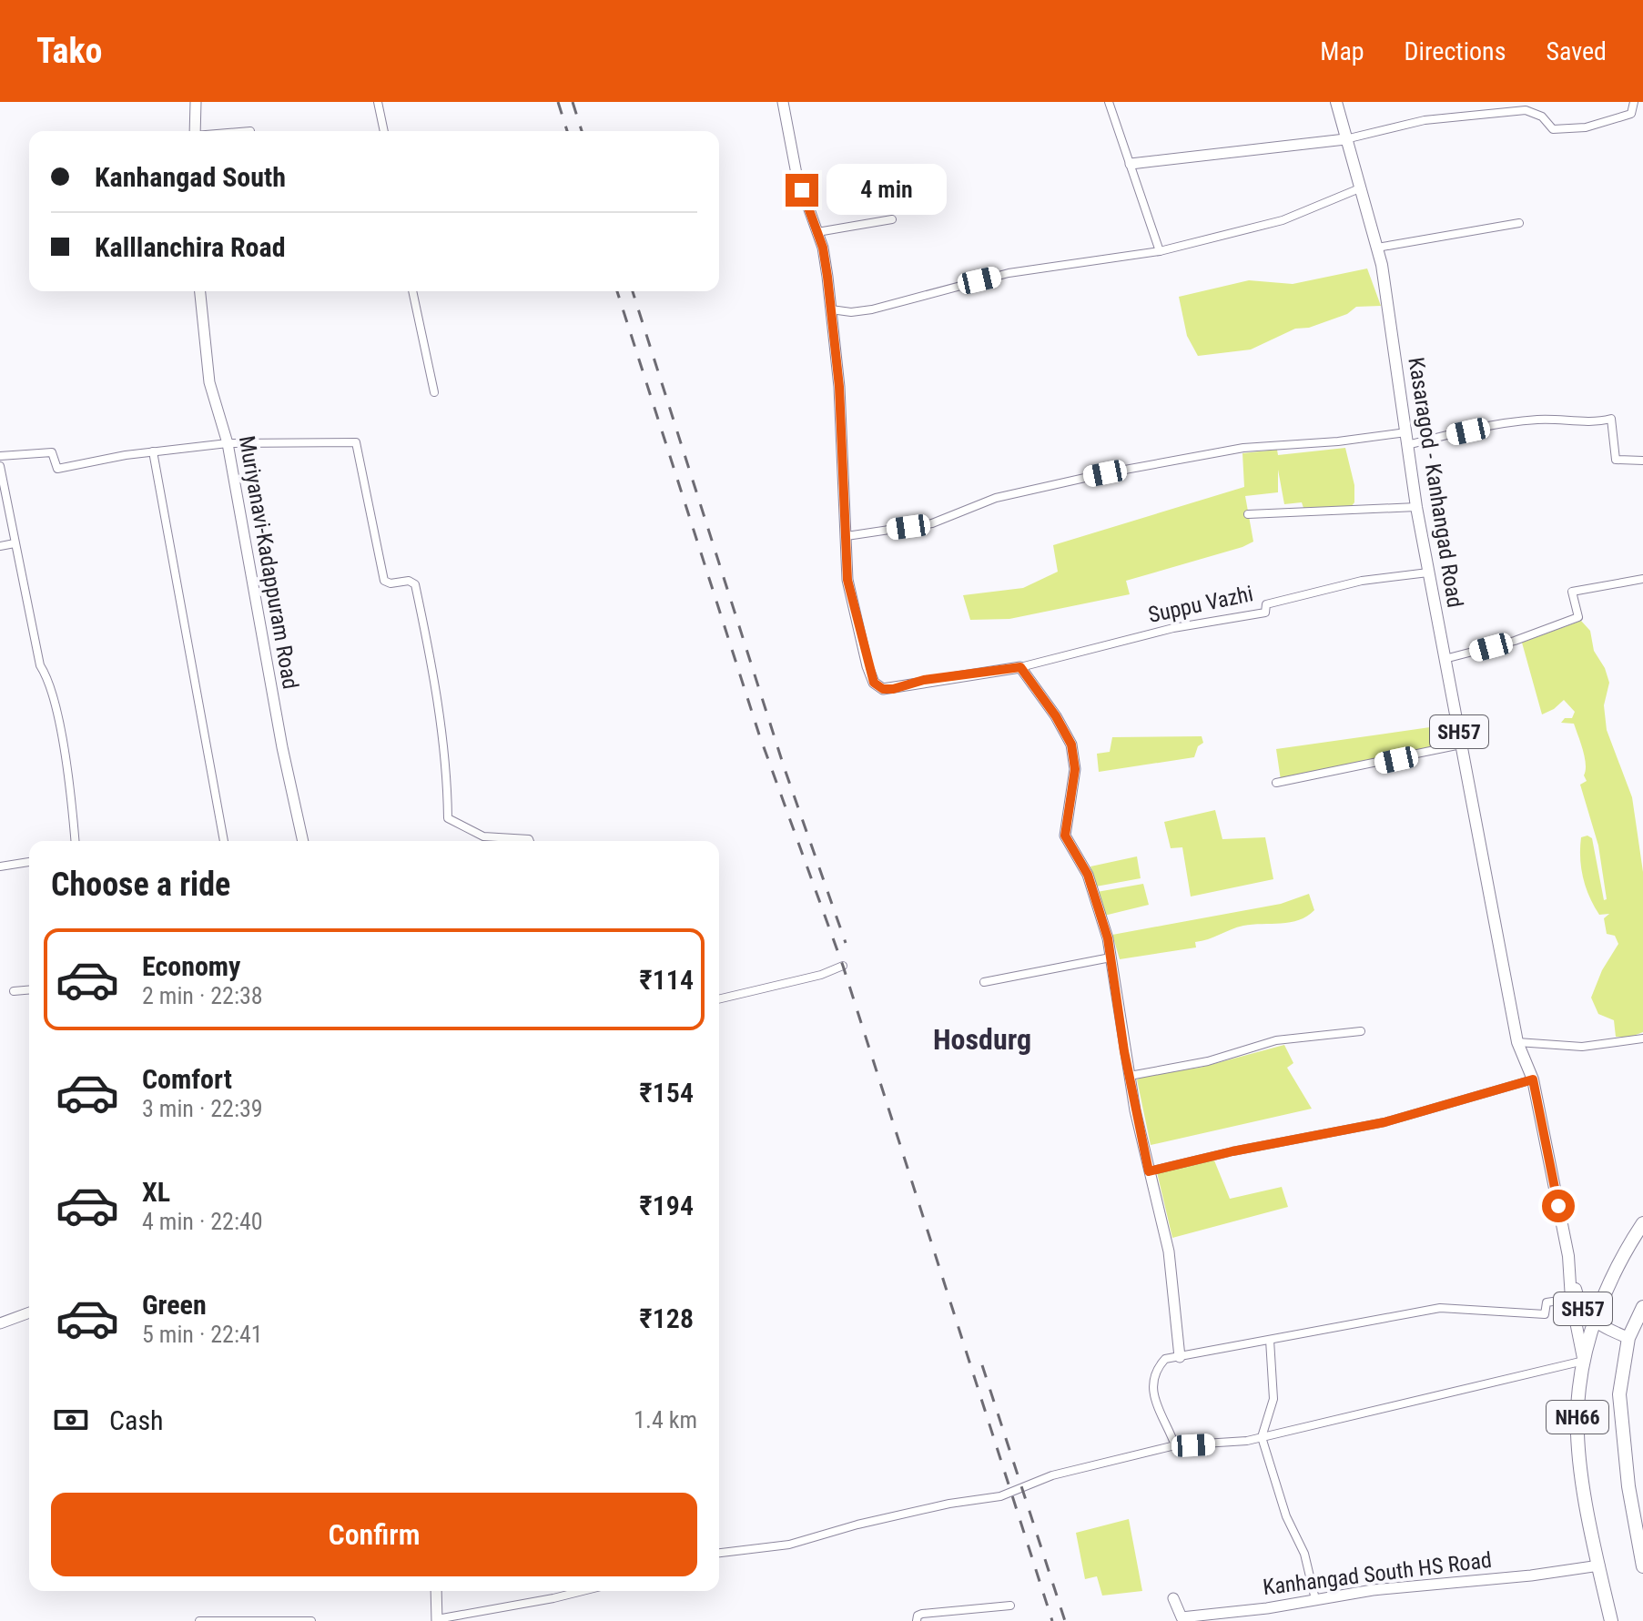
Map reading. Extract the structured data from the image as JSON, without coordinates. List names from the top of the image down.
{
  "streets": {
    "highway": ["NH66"],
    "main road": ["Kasaragod - Kanhangad Road", "SH57"],
    "street": ["Muriyanavi-Kadappuram Road", "Suppu Vazhi", "Kanhangad South HS Road"]
  },
  "crossings": [
    ["Kasaragod - Kanhangad Road", "Suppu Vazhi"],
    ["Kasaragod - Kanhangad Road", "SH57"],
    ["Kasaragod - Kanhangad Road", "NH66"],
    ["SH57", "NH66"],
    ["NH66", "Kanhangad South HS Road"]
  ],
  "districts": ["Hosdurg"],
  "page": {
    "header": "Tako",
    "nav": ["Map", "Directions", "Saved"],
    "banner": ["Kanhangad South", "Kalllanchira Road"],
    "bubble": "4 min",
    "heading": "Choose a ride",
    "list": [
      {
        "name": "Economy",
        "note": "2 min · 22:38",
        "value": "₹114"
      },
      {
        "name": "Comfort",
        "note": "3 min · 22:39",
        "value": "₹154"
      },
      {
        "name": "XL",
        "note": "4 min · 22:40",
        "value": "₹194"
      },
      {
        "name": "Green",
        "note": "5 min · 22:41",
        "value": "₹128"
      }
    ],
    "pay": ["Cash", "1.4 km"],
    "buttons": "Confirm"
  }
}
